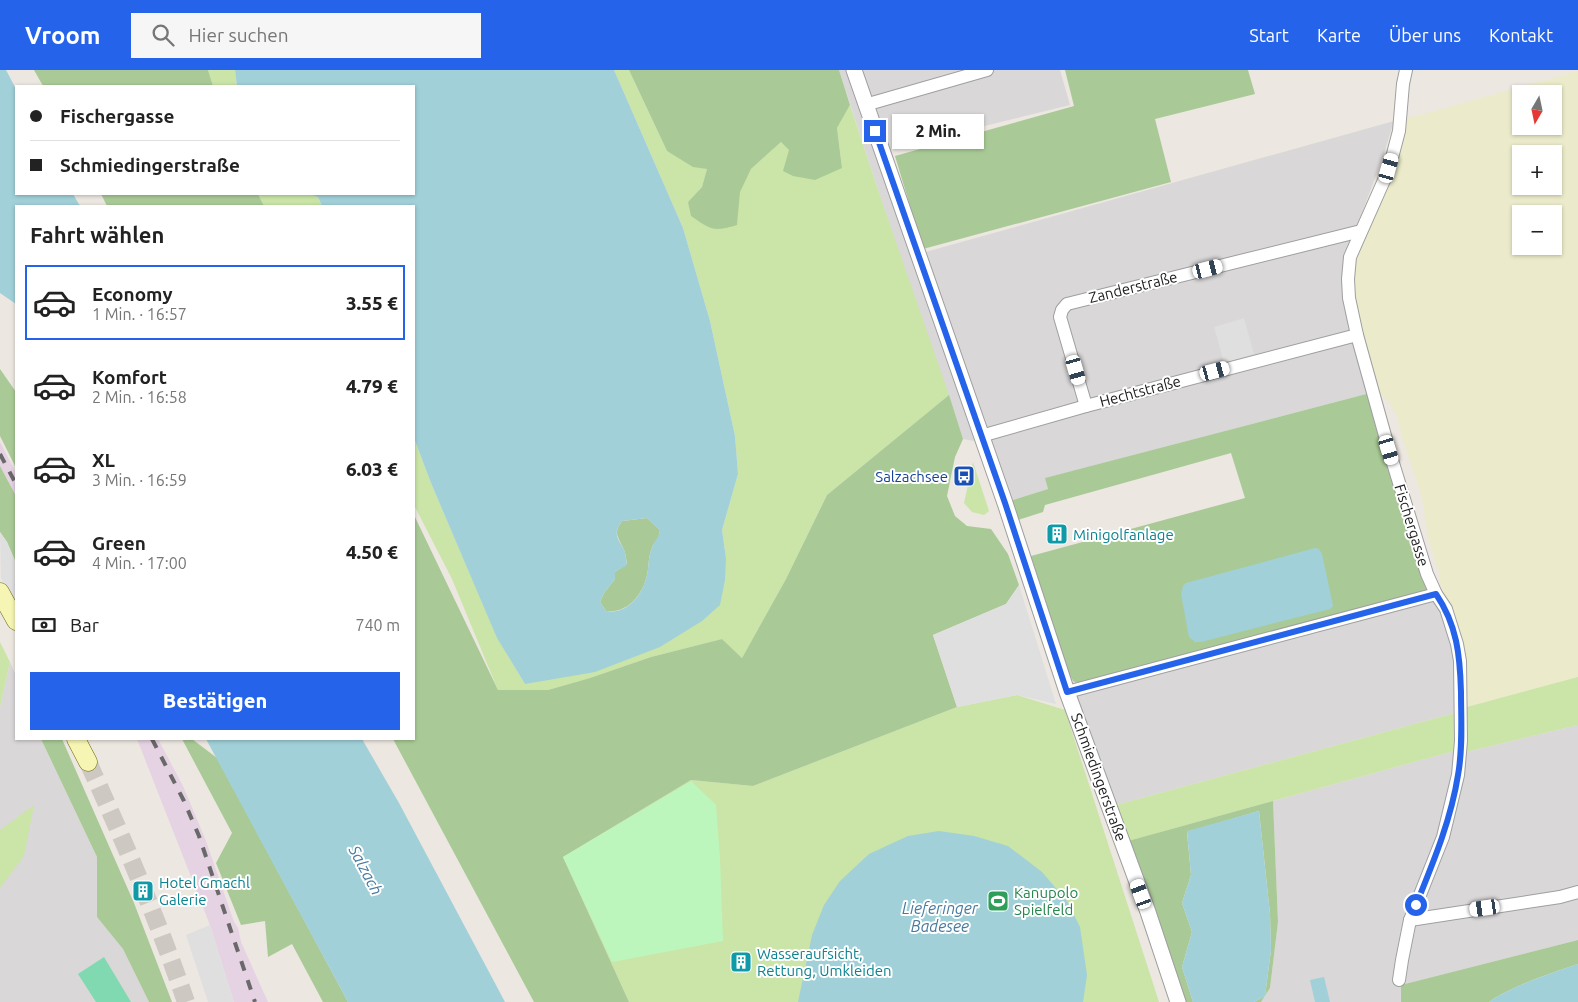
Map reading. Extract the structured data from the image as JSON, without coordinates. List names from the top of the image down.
{
  "streets": {
    "street": [
      "Zanderstraße",
      "Hechtstraße",
      "Fischergasse",
      "Schmiedingerstraße"
    ]
  },
  "crossings": [
    ["Zanderstraße", "Hechtstraße"],
    ["Zanderstraße", "Fischergasse"],
    ["Hechtstraße", "Fischergasse"],
    ["Hechtstraße", "Schmiedingerstraße"]
  ],
  "water": ["Salzach", "Lieferinger Badesee"],
  "places": {
    "bus stop": ["Salzachsee"],
    "building": ["Minigolfanlage", "Hotel Gmachl Galerie", "Wasseraufsicht, Rettung, Umkleiden"],
    "sports": ["Kanupolo Spielfeld"]
  },
  "north": "bottom",
  "page": {
    "header": "Vroom",
    "search": "Hier suchen",
    "nav": [
      "Start",
      "Karte",
      "Über uns",
      "Kontakt"
    ],
    "map_buttons": ["+", "−"],
    "banner": ["Fischergasse", "Schmiedingerstraße"],
    "bubble": "2 Min.",
    "heading": "Fahrt wählen",
    "list": [
      {
        "name": "Economy",
        "note": "1 Min. · 16:57",
        "value": "3.55 €"
      },
      {
        "name": "Komfort",
        "note": "2 Min. · 16:58",
        "value": "4.79 €"
      },
      {
        "name": "XL",
        "note": "3 Min. · 16:59",
        "value": "6.03 €"
      },
      {
        "name": "Green",
        "note": "4 Min. · 17:00",
        "value": "4.50 €"
      }
    ],
    "pay": ["Bar", "740 m"],
    "buttons": "Bestätigen"
  }
}
